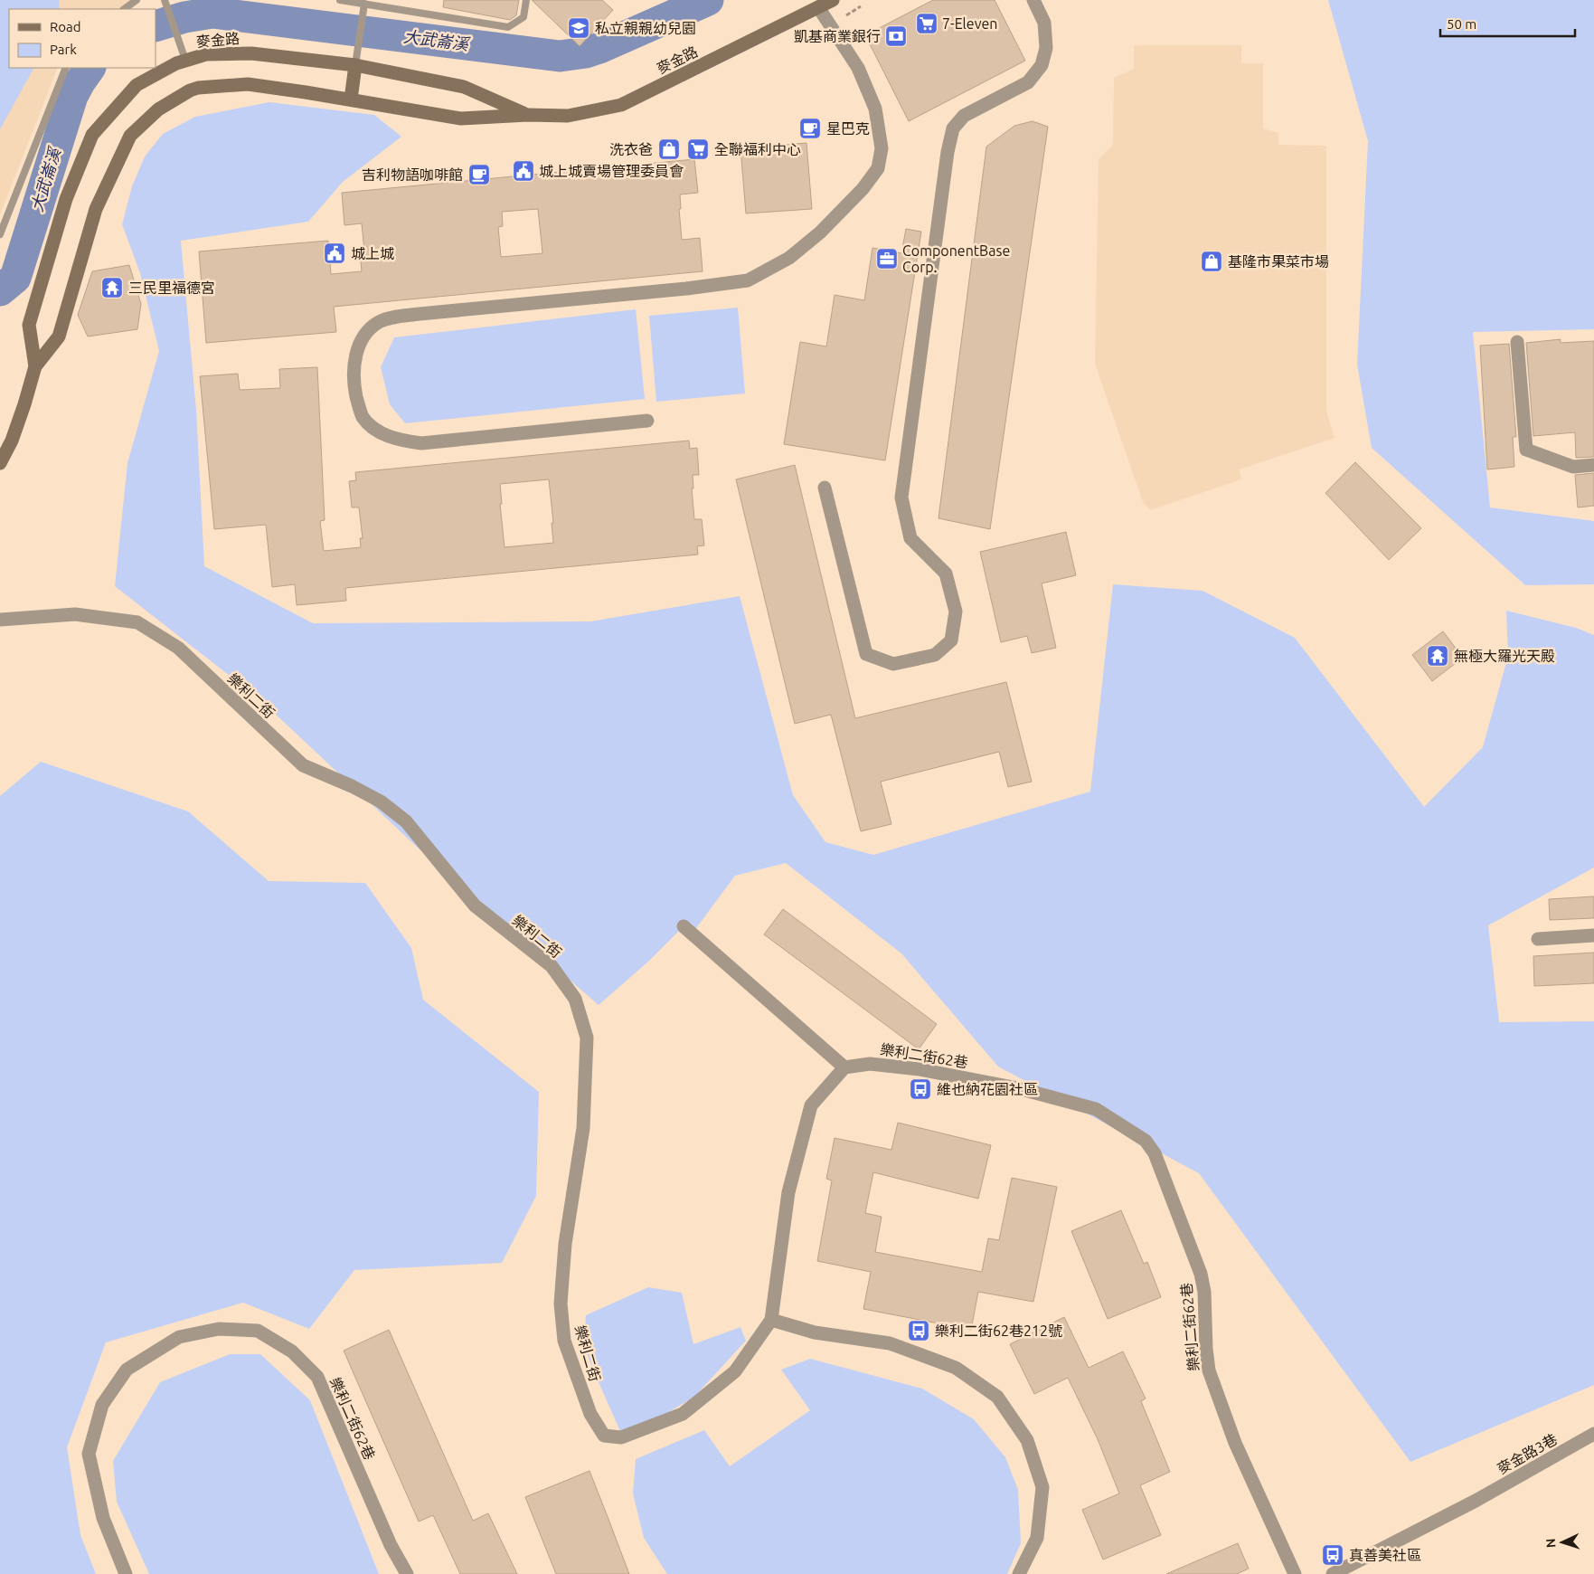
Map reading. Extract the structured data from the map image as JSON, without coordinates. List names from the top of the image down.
{
  "streets": {
    "street": [
      "麥金路",
      "樂利二街",
      "樂利二街62巷",
      "麥金路3巷"
    ]
  },
  "water": ["大武崙溪"],
  "places": {
    "supermarket": ["7-Eleven", "全聯福利中心"],
    "school or university": ["私立親親幼兒園"],
    "bank": ["凱基商業銀行"],
    "cafe": ["星巴克", "吉利物語咖啡館"],
    "shop": ["洗衣爸", "基隆市果菜市場"],
    "public building": ["城上城賣場管理委員會", "城上城"],
    "office": ["ComponentBase Corp."],
    "temple": ["三民里福德宮", "無極大羅光天殿"],
    "bus stop": ["維也納花園社區", "樂利二街62巷212號", "真善美社區"]
  },
  "legend": ["Road", "Park"],
  "scale_bar": "50 m",
  "north": "left"
}
